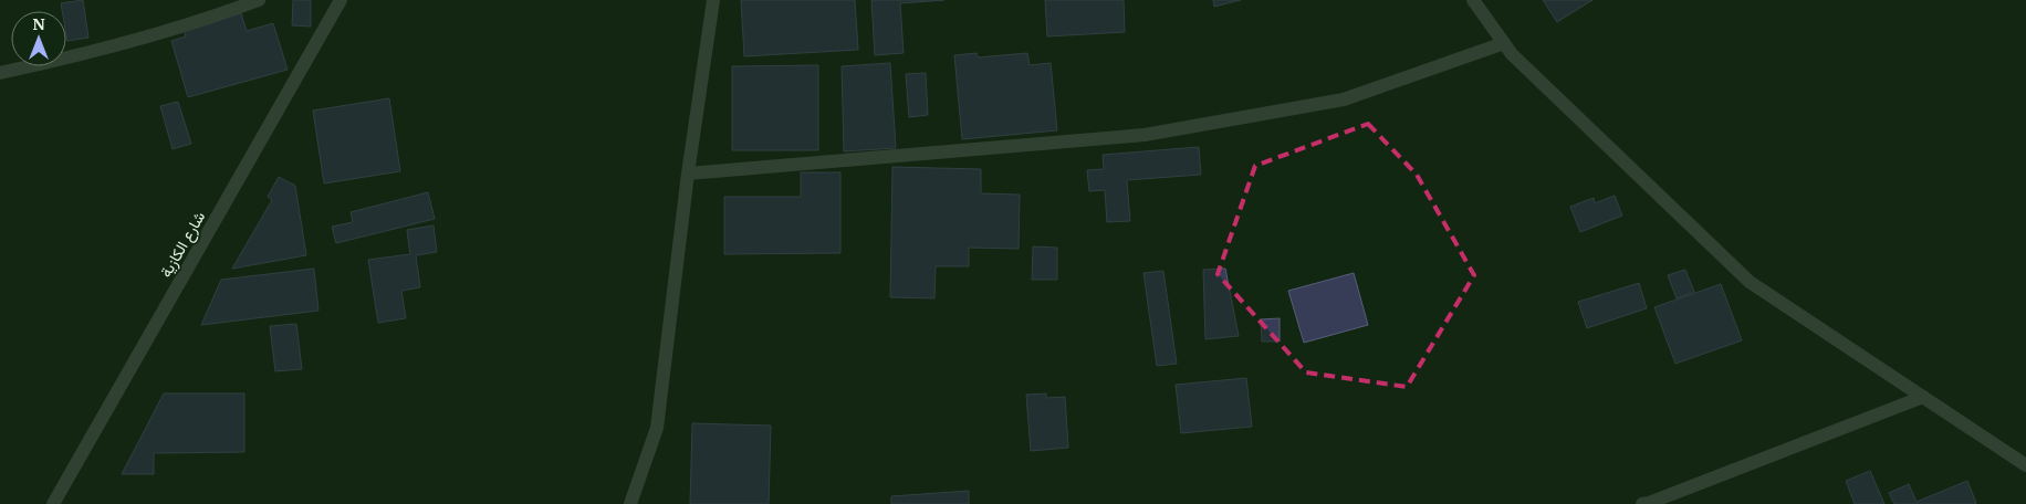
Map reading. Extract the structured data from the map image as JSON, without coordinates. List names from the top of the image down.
{
  "streets": {
    "street": ["شارع الكازية"]
  },
  "north": "top"
}
